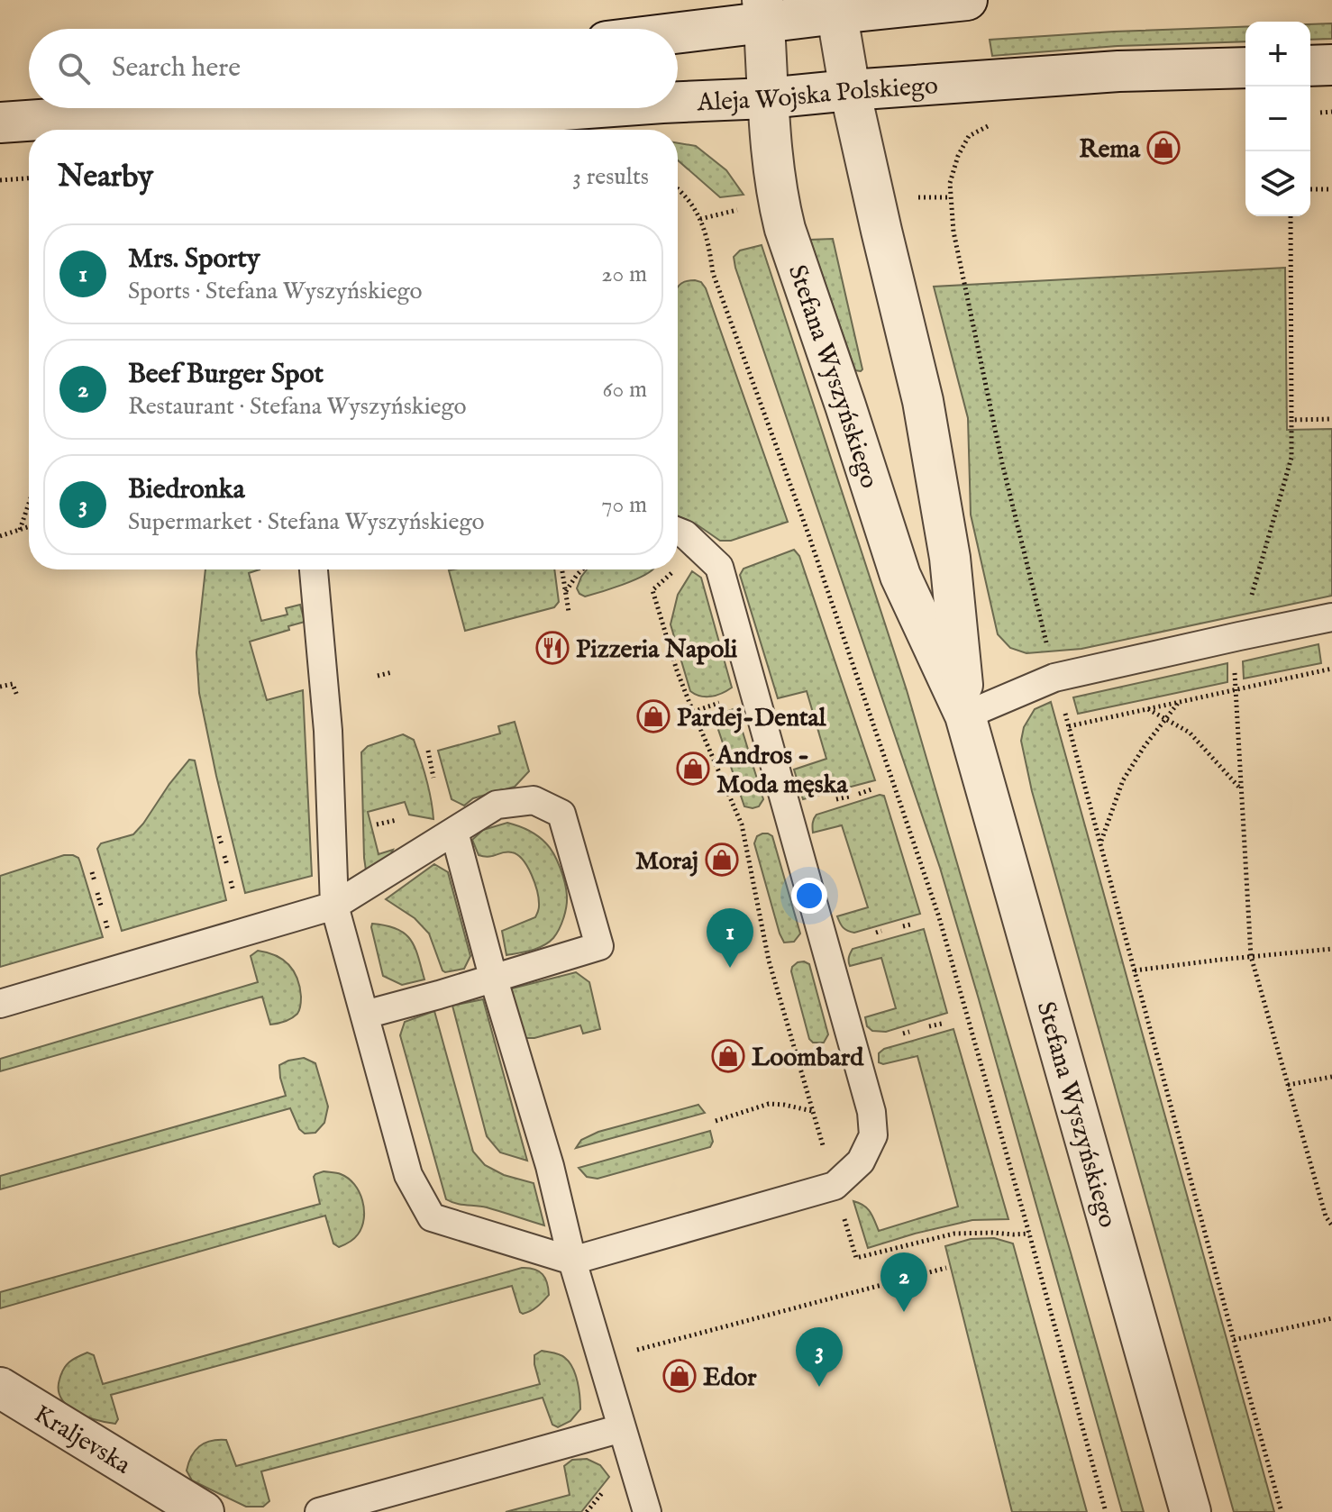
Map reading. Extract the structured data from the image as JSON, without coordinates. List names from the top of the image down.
{
  "streets": {
    "street": ["Aleja Wojska Polskiego", "Stefana Wyszyńskiego", "Kraljevska"]
  },
  "crossings": [
    ["Aleja Wojska Polskiego", "Stefana Wyszyńskiego"]
  ],
  "places": {
    "shop": [
      "Rema",
      "Pardej-Dental",
      "Andros - Moda męska",
      "Moraj",
      "Loombard",
      "Edor"
    ],
    "restaurant": ["Pizzeria Napoli"]
  },
  "page": {
    "map_buttons": ["+", "−"],
    "search": "Search here",
    "heading": ["Nearby", "3 results"],
    "list": [
      {
        "mark": "1",
        "name": "Mrs. Sporty",
        "note": "Sports · Stefana Wyszyńskiego",
        "value": "20 m"
      },
      {
        "mark": "2",
        "name": "Beef Burger Spot",
        "note": "Restaurant · Stefana Wyszyńskiego",
        "value": "60 m"
      },
      {
        "mark": "3",
        "name": "Biedronka",
        "note": "Supermarket · Stefana Wyszyńskiego",
        "value": "70 m"
      }
    ],
    "pins": ["1", "2", "3"]
  }
}
